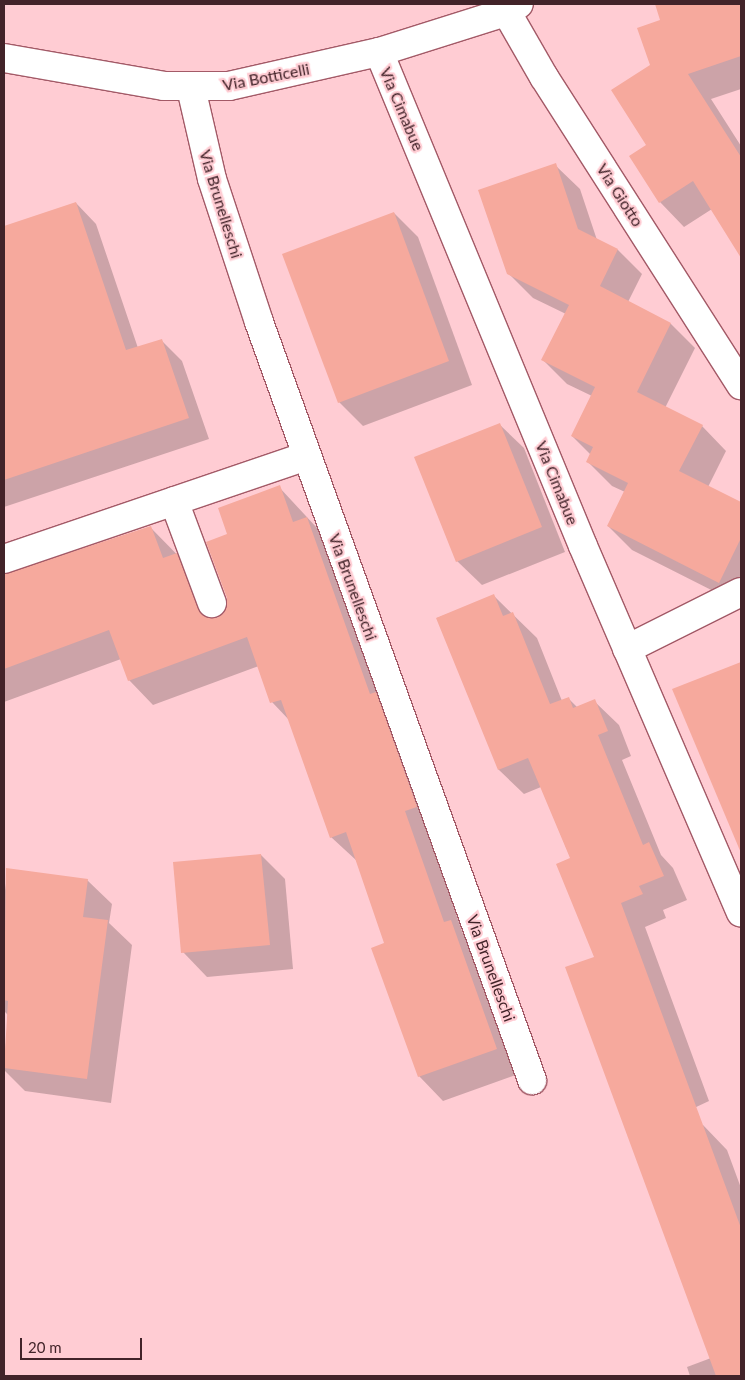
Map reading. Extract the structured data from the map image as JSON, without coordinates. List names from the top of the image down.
{
  "streets": {
    "street": [
      "Via Botticelli",
      "Via Cimabue",
      "Via Giotto",
      "Via Brunelleschi"
    ]
  },
  "crossings": [
    ["Via Botticelli", "Via Cimabue"],
    ["Via Botticelli", "Via Giotto"],
    ["Via Botticelli", "Via Brunelleschi"]
  ],
  "scale_bar": "20 m"
}
